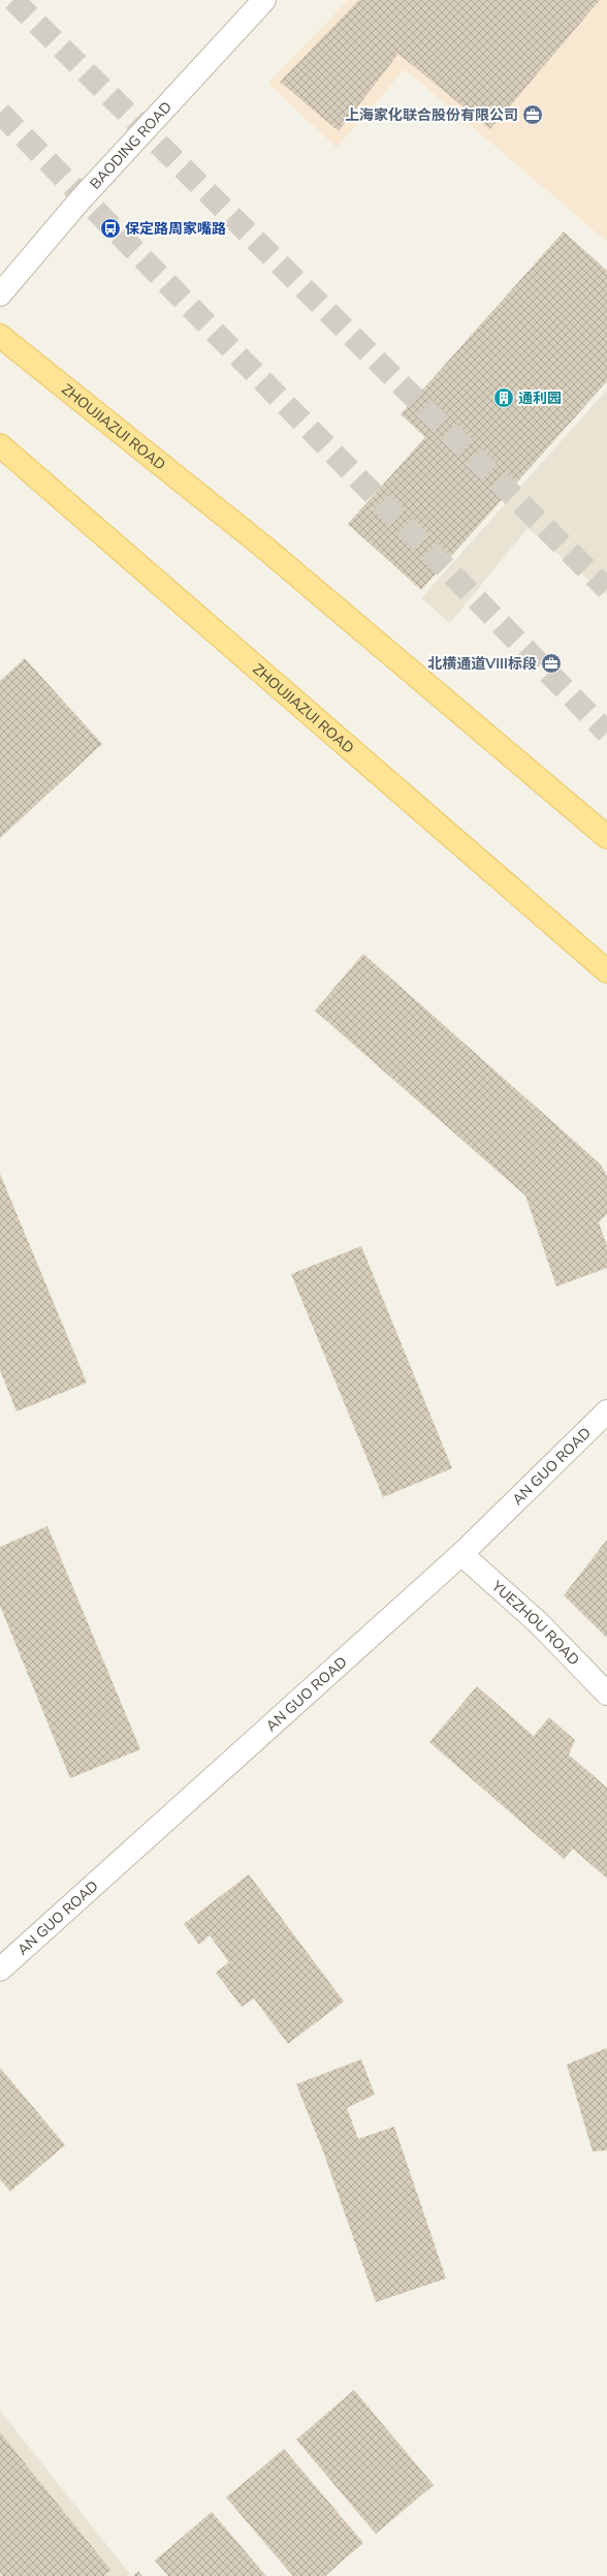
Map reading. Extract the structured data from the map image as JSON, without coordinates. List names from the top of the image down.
{
  "streets": {
    "main road": ["ZHOUJIAZUI ROAD"],
    "street": ["BAODING ROAD", "AN GUO ROAD", "YUEZHOU ROAD"]
  },
  "crossings": [
    ["AN GUO ROAD", "YUEZHOU ROAD"]
  ],
  "places": {
    "office": ["上海家化联合股份有限公司", "北横通道VIII标段"],
    "bus stop": ["保定路周家嘴路"],
    "building": ["通利园"]
  }
}
